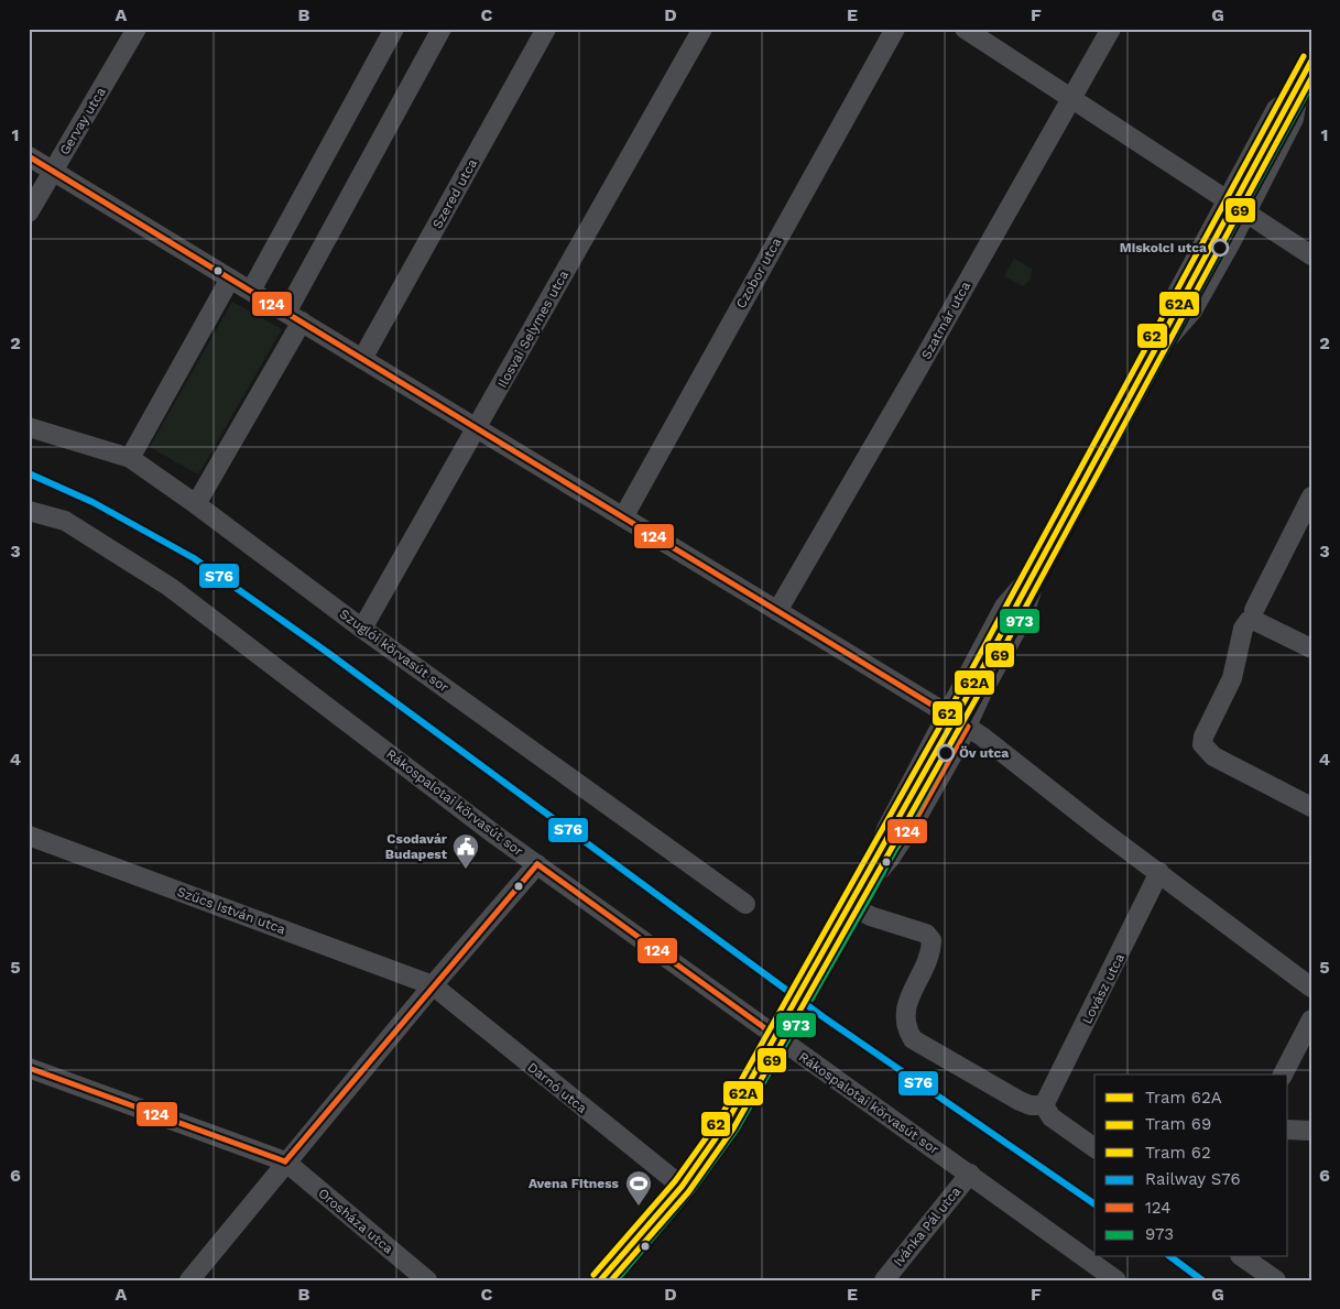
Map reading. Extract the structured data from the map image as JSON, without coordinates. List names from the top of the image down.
{
  "streets": {
    "street": [
      "Gervay utca",
      "Szered utca",
      "Czobor utca",
      "Szatmár utca",
      "Ilosvai Selymes utca",
      "Szuglói körvasút sor",
      "Rákospalotai körvasút sor",
      "Szűcs István utca",
      "Lovász utca",
      "Darnó utca",
      "Orosháza utca",
      "Ivánka Pál utca"
    ]
  },
  "crossings": [
    ["Ilosvai Selymes utca", "Szuglói körvasút sor"],
    ["Rákospalotai körvasút sor", "Ivánka Pál utca"],
    ["Szűcs István utca", "Darnó utca"]
  ],
  "places": {
    "other": ["Miskolci utca", "Öv utca"],
    "public building": ["Csodavár Budapest"],
    "sports": ["Avena Fitness"]
  },
  "lines": [
    "tram line 62",
    "tram line 62A",
    "tram line 69",
    "transit line 973",
    "transit line 124",
    "rail line S76"
  ],
  "legend": [
    "Tram 62A",
    "Tram 69",
    "Tram 62",
    "Railway S76",
    "124",
    "973"
  ],
  "grid": {
    "columns": [
      "A",
      "B",
      "C",
      "D",
      "E",
      "F",
      "G"
    ],
    "rows": [
      "1",
      "2",
      "3",
      "4",
      "5",
      "6"
    ]
  }
}
